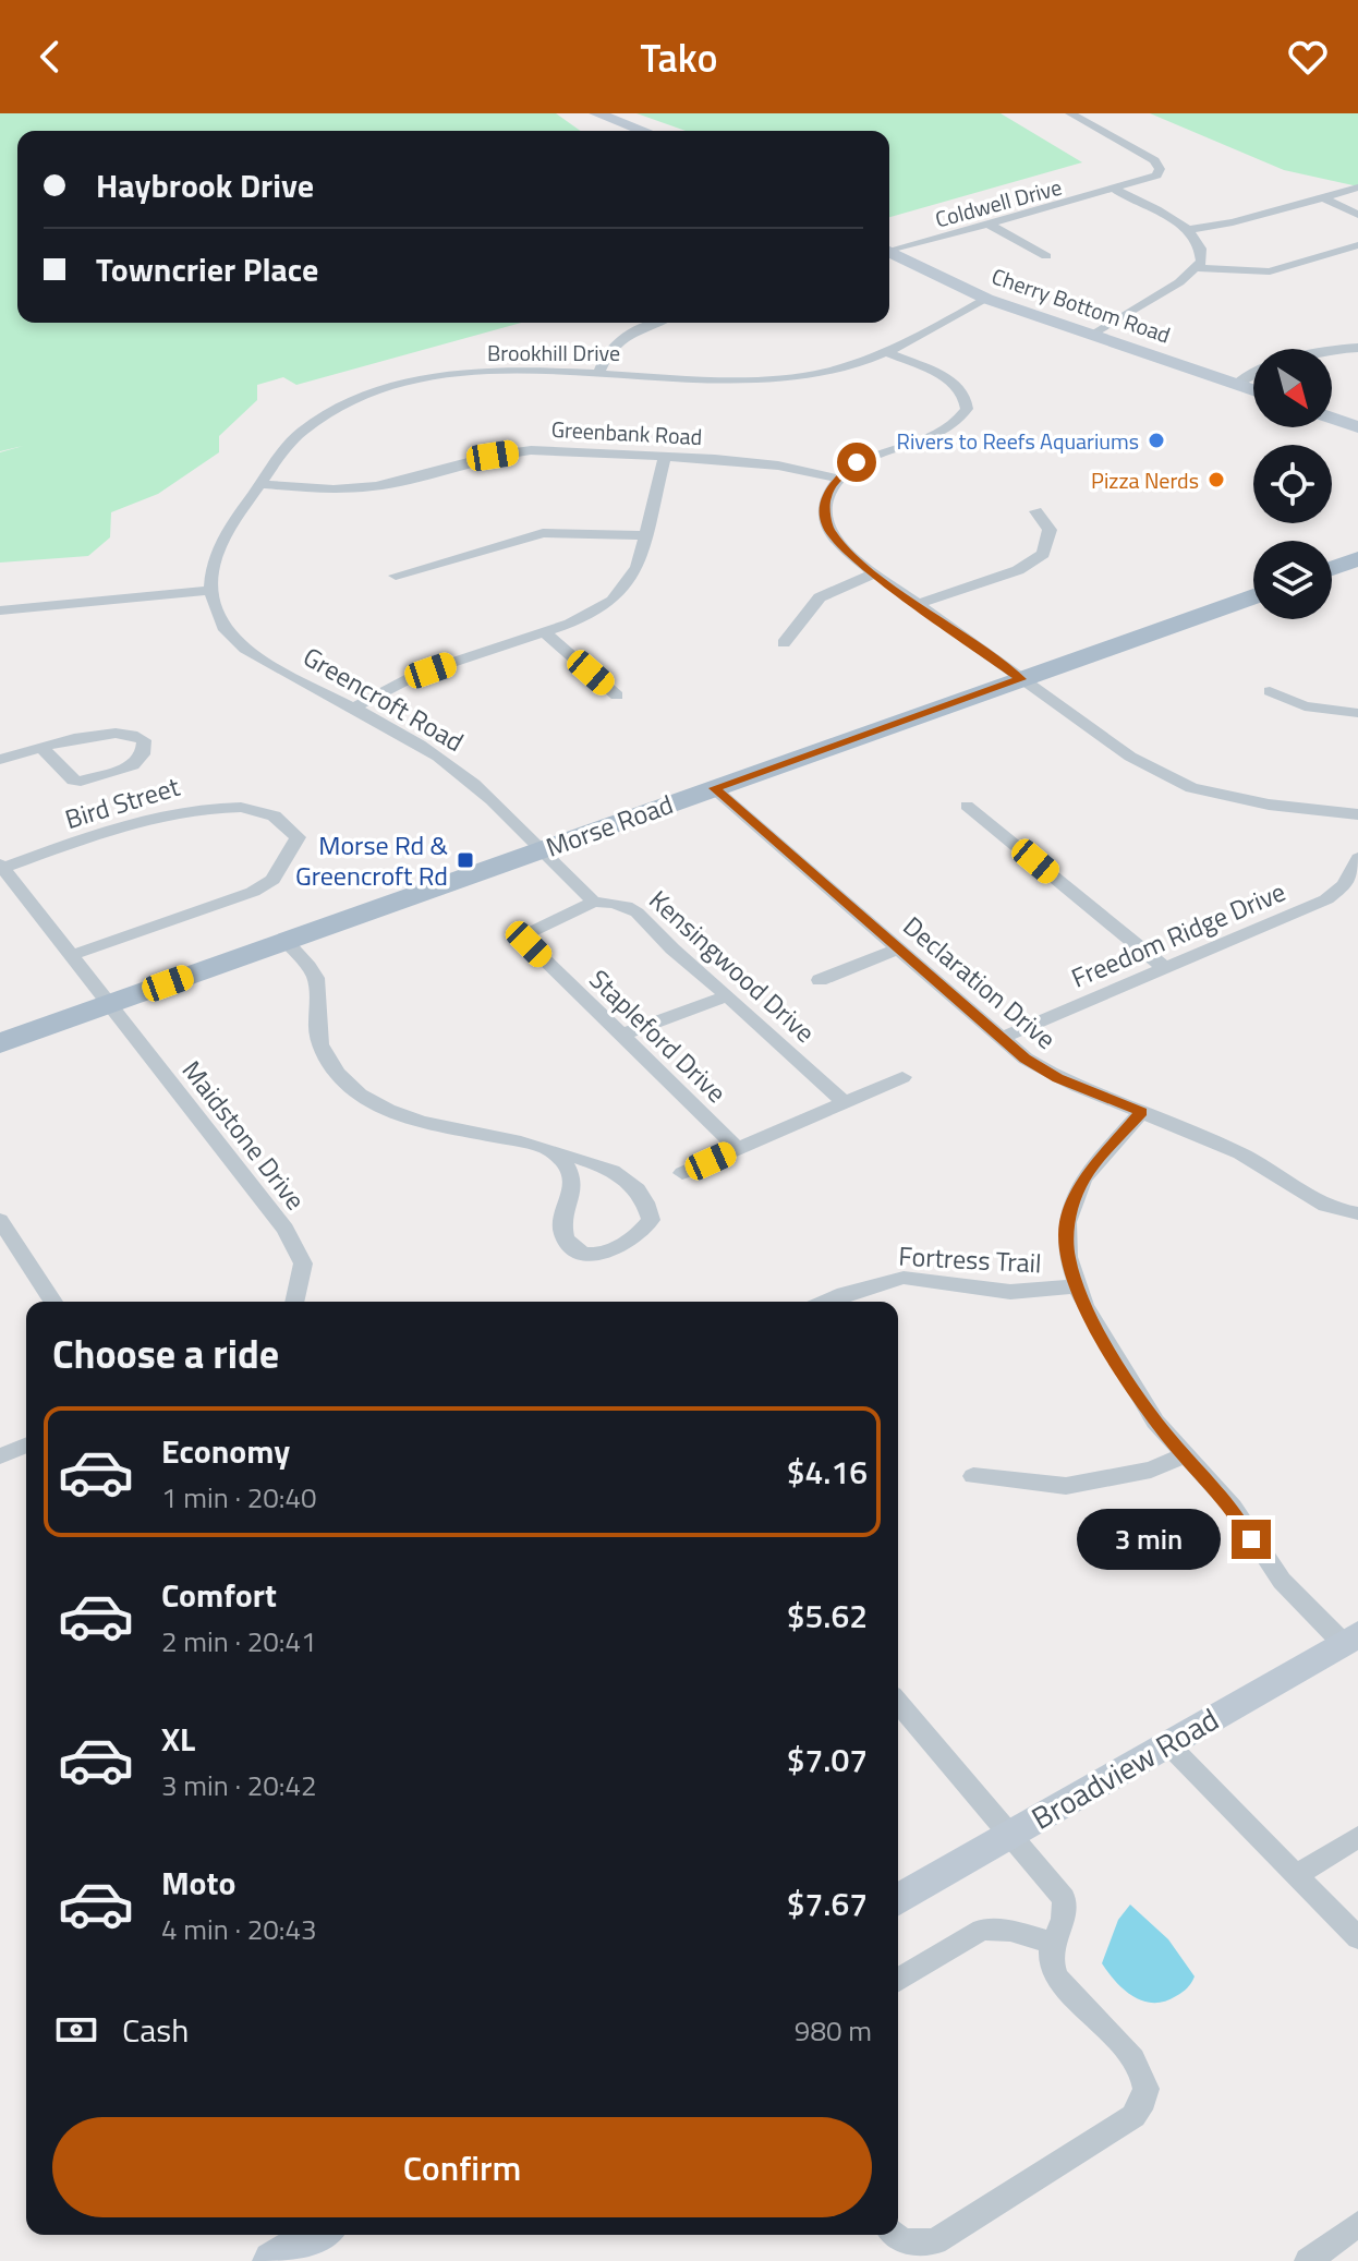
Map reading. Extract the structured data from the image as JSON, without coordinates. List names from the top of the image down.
{
  "streets": {
    "main road": ["Cherry Bottom Road", "Morse Road", "Broadview Road"],
    "street": [
      "Coldwell Drive",
      "Brookhill Drive",
      "Greenbank Road",
      "Greencroft Road",
      "Bird Street",
      "Freedom Ridge Drive",
      "Kensingwood Drive",
      "Declaration Drive",
      "Stapleford Drive",
      "Maidstone Drive",
      "Fortress Trail"
    ]
  },
  "crossings": [
    ["Cherry Bottom Road", "Brookhill Drive"],
    ["Brookhill Drive", "Greenbank Road"],
    ["Brookhill Drive", "Greencroft Road"],
    ["Greencroft Road", "Morse Road"],
    ["Bird Street", "Maidstone Drive"],
    ["Morse Road", "Declaration Drive"],
    ["Morse Road", "Maidstone Drive"],
    ["Freedom Ridge Drive", "Declaration Drive"],
    ["Kensingwood Drive", "Stapleford Drive"]
  ],
  "places": {
    "other": ["Rivers to Reefs Aquariums", "Pizza Nerds"],
    "transit": ["Morse Rd & Greencroft Rd"]
  },
  "north": "bottom right",
  "page": {
    "header": "Tako",
    "banner": ["Haybrook Drive", "Towncrier Place"],
    "heading": "Choose a ride",
    "list": [
      {
        "name": "Economy",
        "note": "1 min · 20:40",
        "value": "$4.16"
      },
      {
        "name": "Comfort",
        "note": "2 min · 20:41",
        "value": "$5.62"
      },
      {
        "name": "XL",
        "note": "3 min · 20:42",
        "value": "$7.07"
      },
      {
        "name": "Moto",
        "note": "4 min · 20:43",
        "value": "$7.67"
      }
    ],
    "bubble": "3 min",
    "pay": ["Cash", "980 m"],
    "buttons": "Confirm"
  }
}
